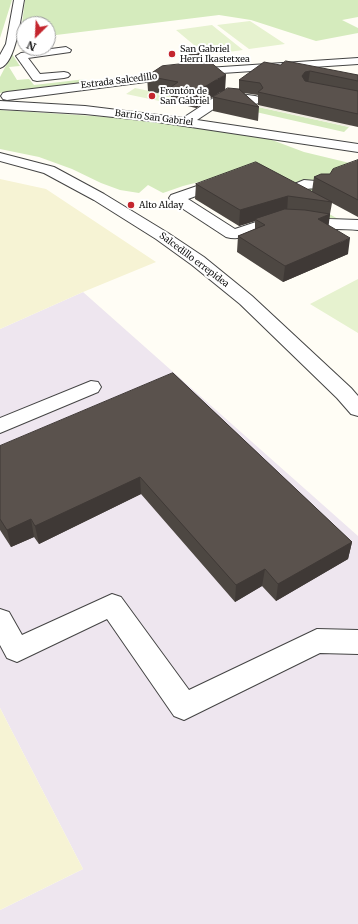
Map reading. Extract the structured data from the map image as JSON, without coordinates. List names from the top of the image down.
{
  "streets": {
    "street": ["Estrada Salcedillo", "Barrio San Gabriel", "Salcedillo errepidea"]
  },
  "places": ["San Gabriel Herri Ikastetxea", "Frontón de San Gabriel", "Alto Alday"],
  "north": "bottom left"
}
